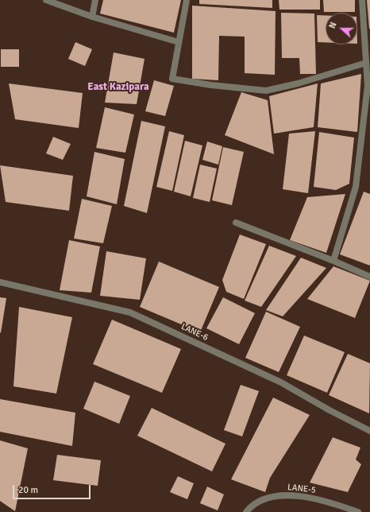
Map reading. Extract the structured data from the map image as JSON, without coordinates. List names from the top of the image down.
{
  "streets": {
    "street": ["LANE-6", "LANE-5"]
  },
  "districts": ["East Kazipara"],
  "scale_bar": "20 m",
  "north": "left"
}
